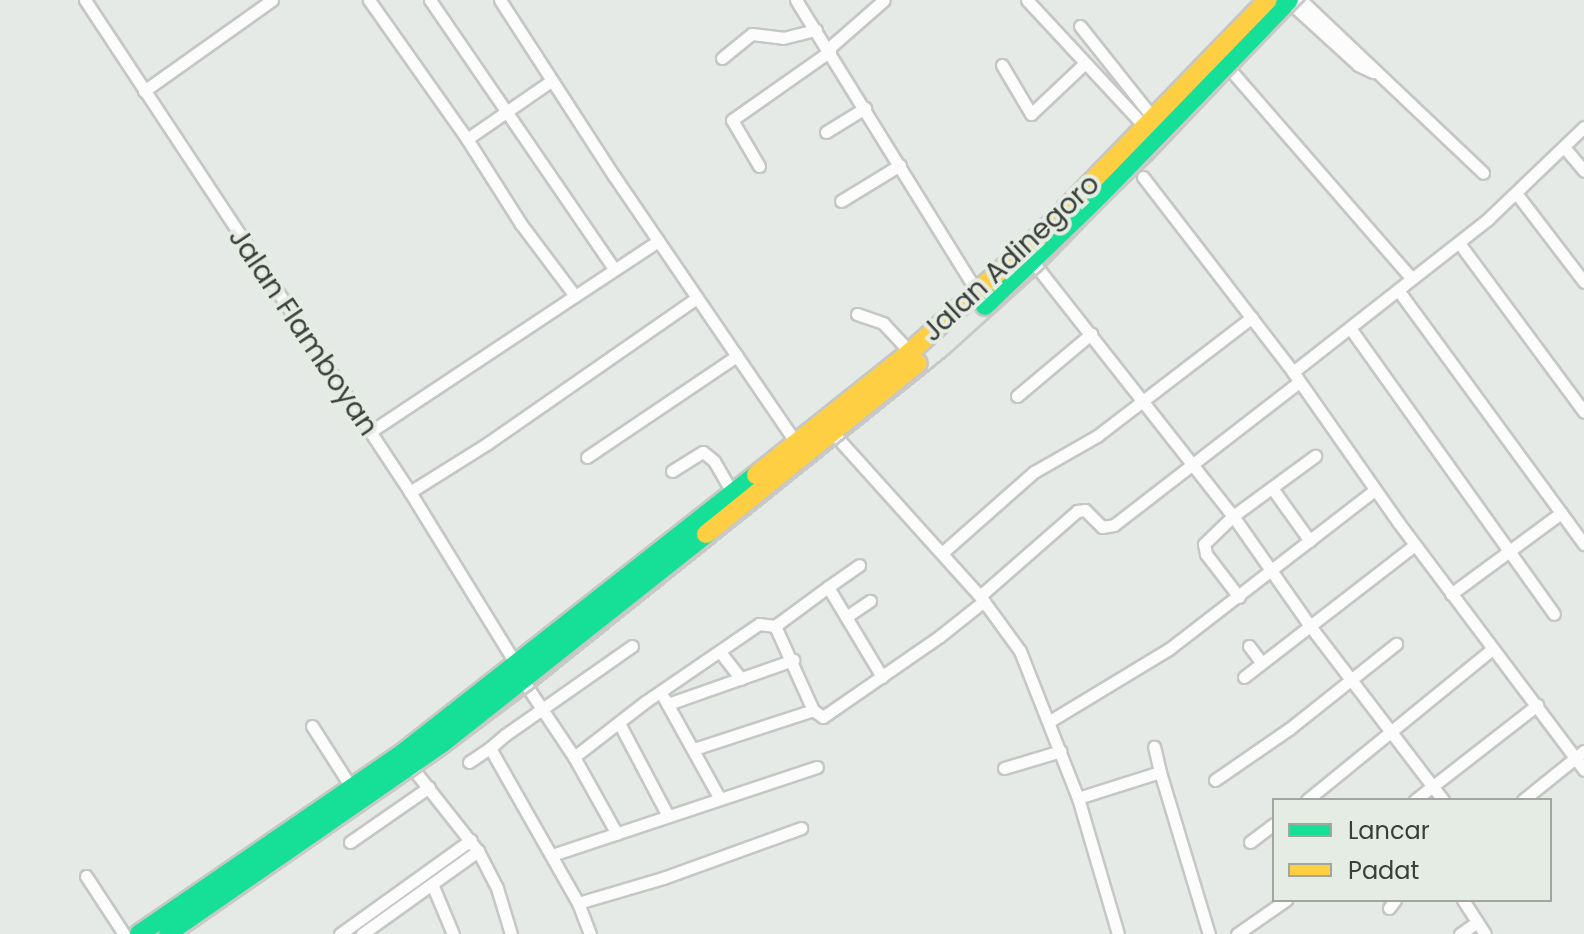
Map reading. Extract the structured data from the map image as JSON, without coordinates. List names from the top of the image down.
{
  "streets": {
    "highway": ["Jalan Adinegoro"],
    "street": ["Jalan Flamboyan"]
  },
  "crossings": [
    ["Jalan Adinegoro", "Jalan Flamboyan"]
  ],
  "legend": ["Lancar", "Padat"]
}
